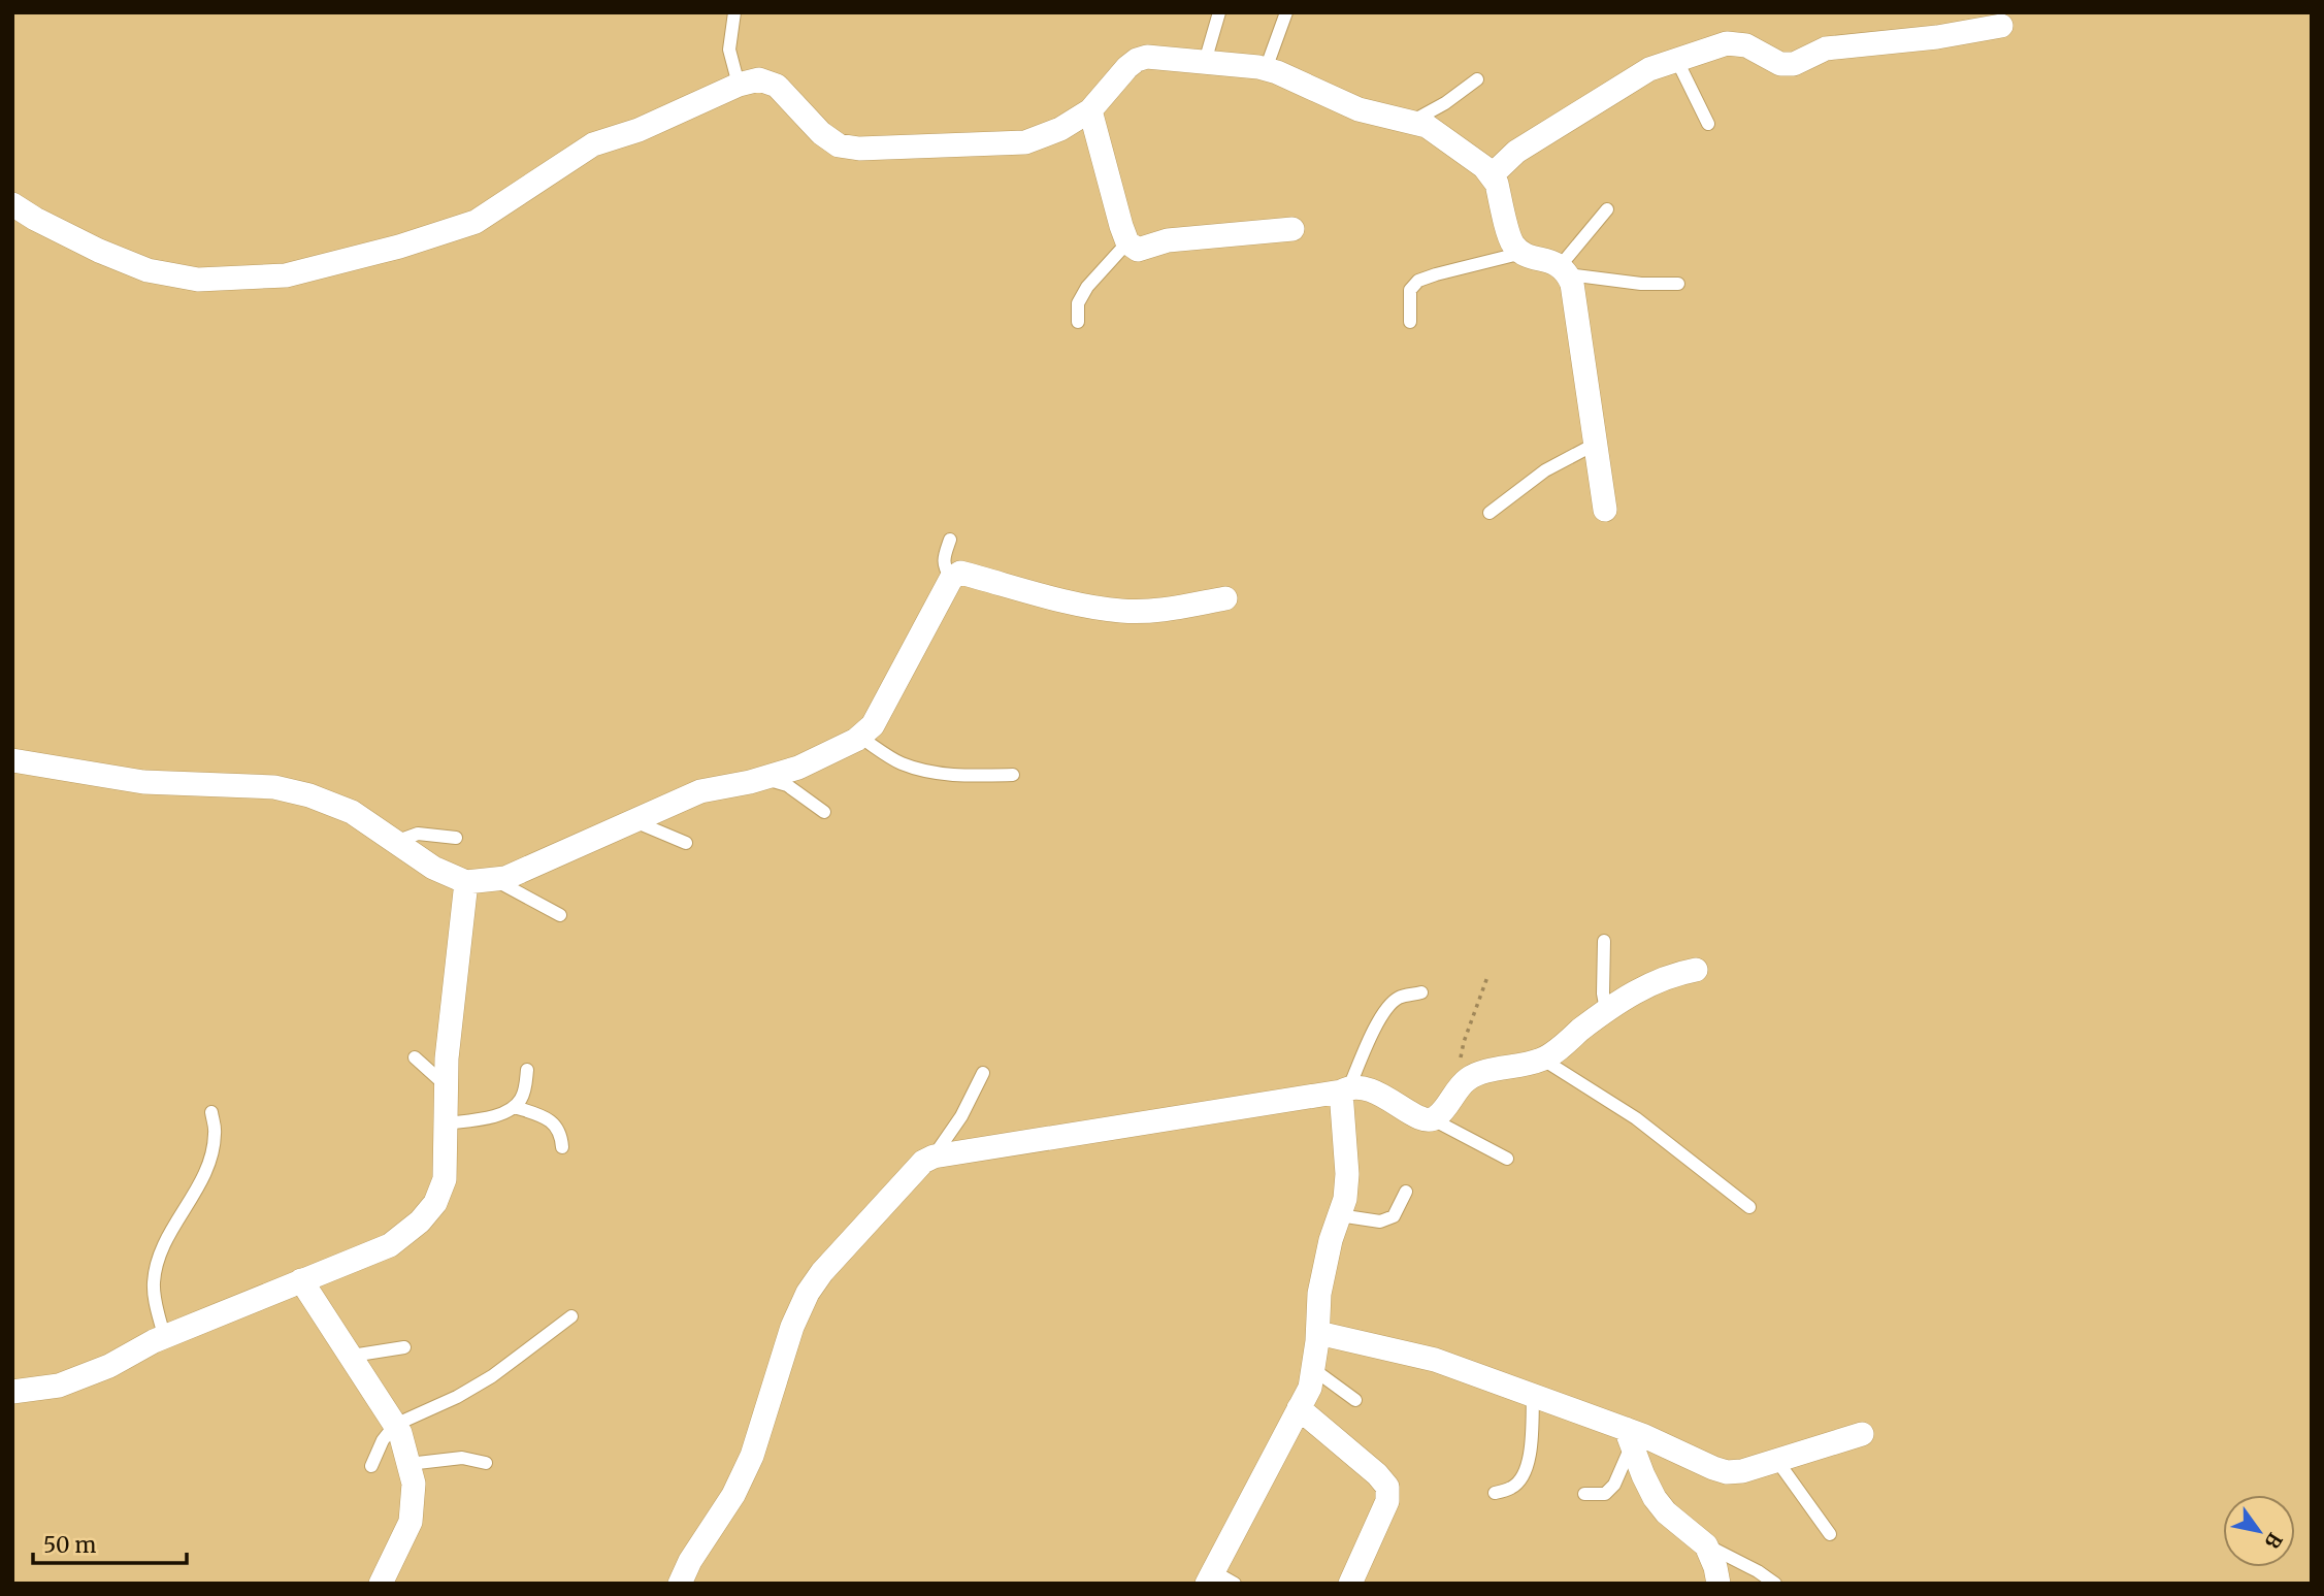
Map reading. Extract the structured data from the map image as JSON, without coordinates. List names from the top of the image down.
{
  "scale_bar": "50 m",
  "north": "bottom right"
}
